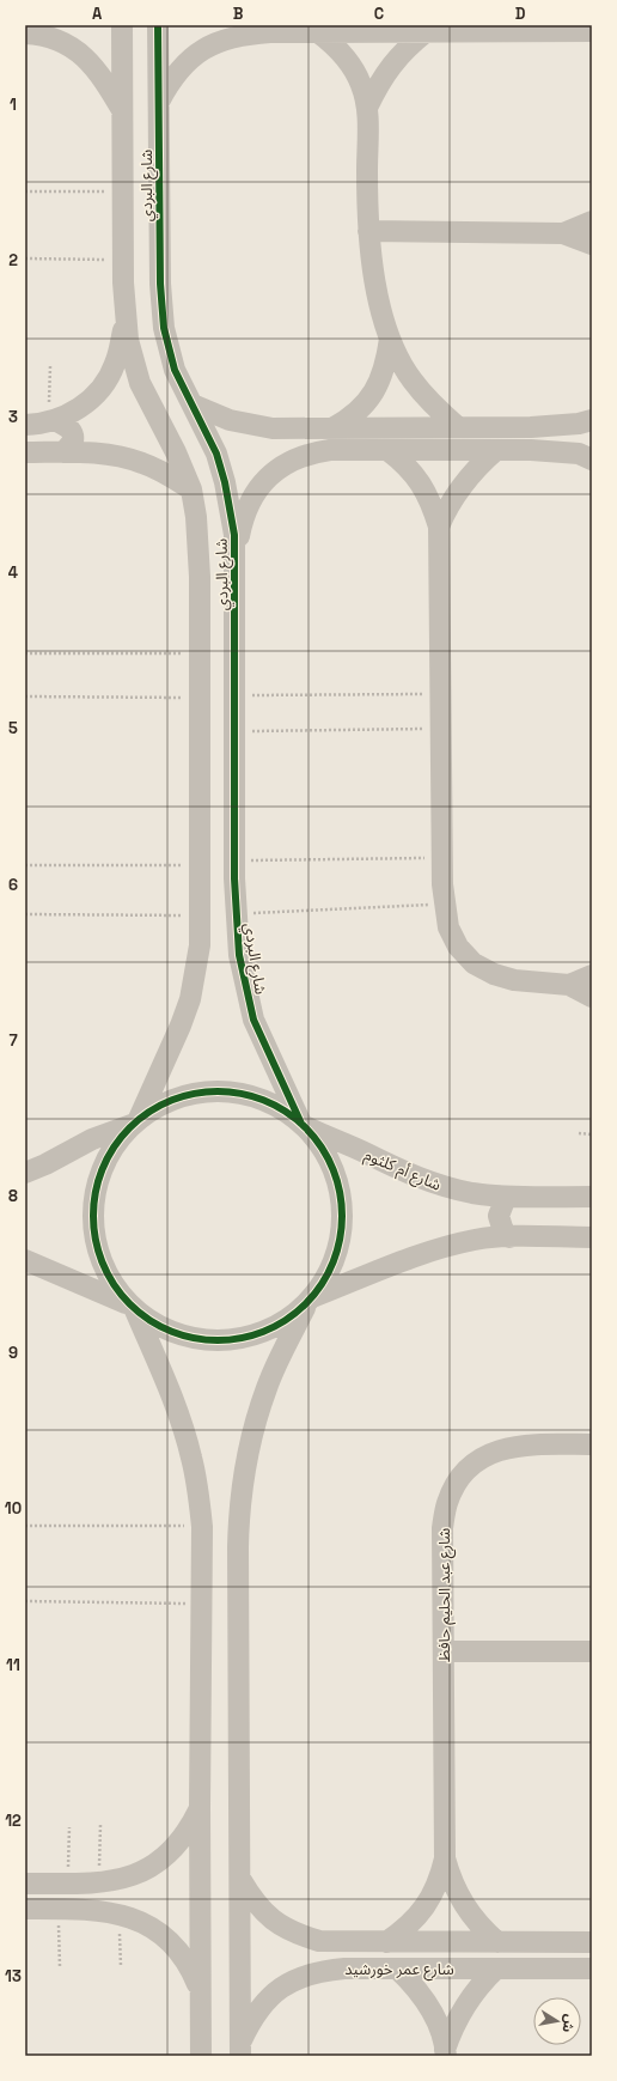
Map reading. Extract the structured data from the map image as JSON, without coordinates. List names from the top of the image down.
{
  "streets": {
    "street": [
      "شارع البردي",
      "شارع أم كلثوم",
      "شارع عبد الحليم حافظ",
      "شارع عمر خورشيد"
    ]
  },
  "crossings": [
    ["شارع البردي", "شارع أم كلثوم"],
    ["شارع عبد الحليم حافظ", "شارع عمر خورشيد"]
  ],
  "north": "right",
  "grid": {
    "columns": [
      "A",
      "B",
      "C",
      "D"
    ],
    "rows": [
      "1",
      "2",
      "3",
      "4",
      "5",
      "6",
      "7",
      "8",
      "9",
      "10",
      "11",
      "12",
      "13"
    ]
  }
}
